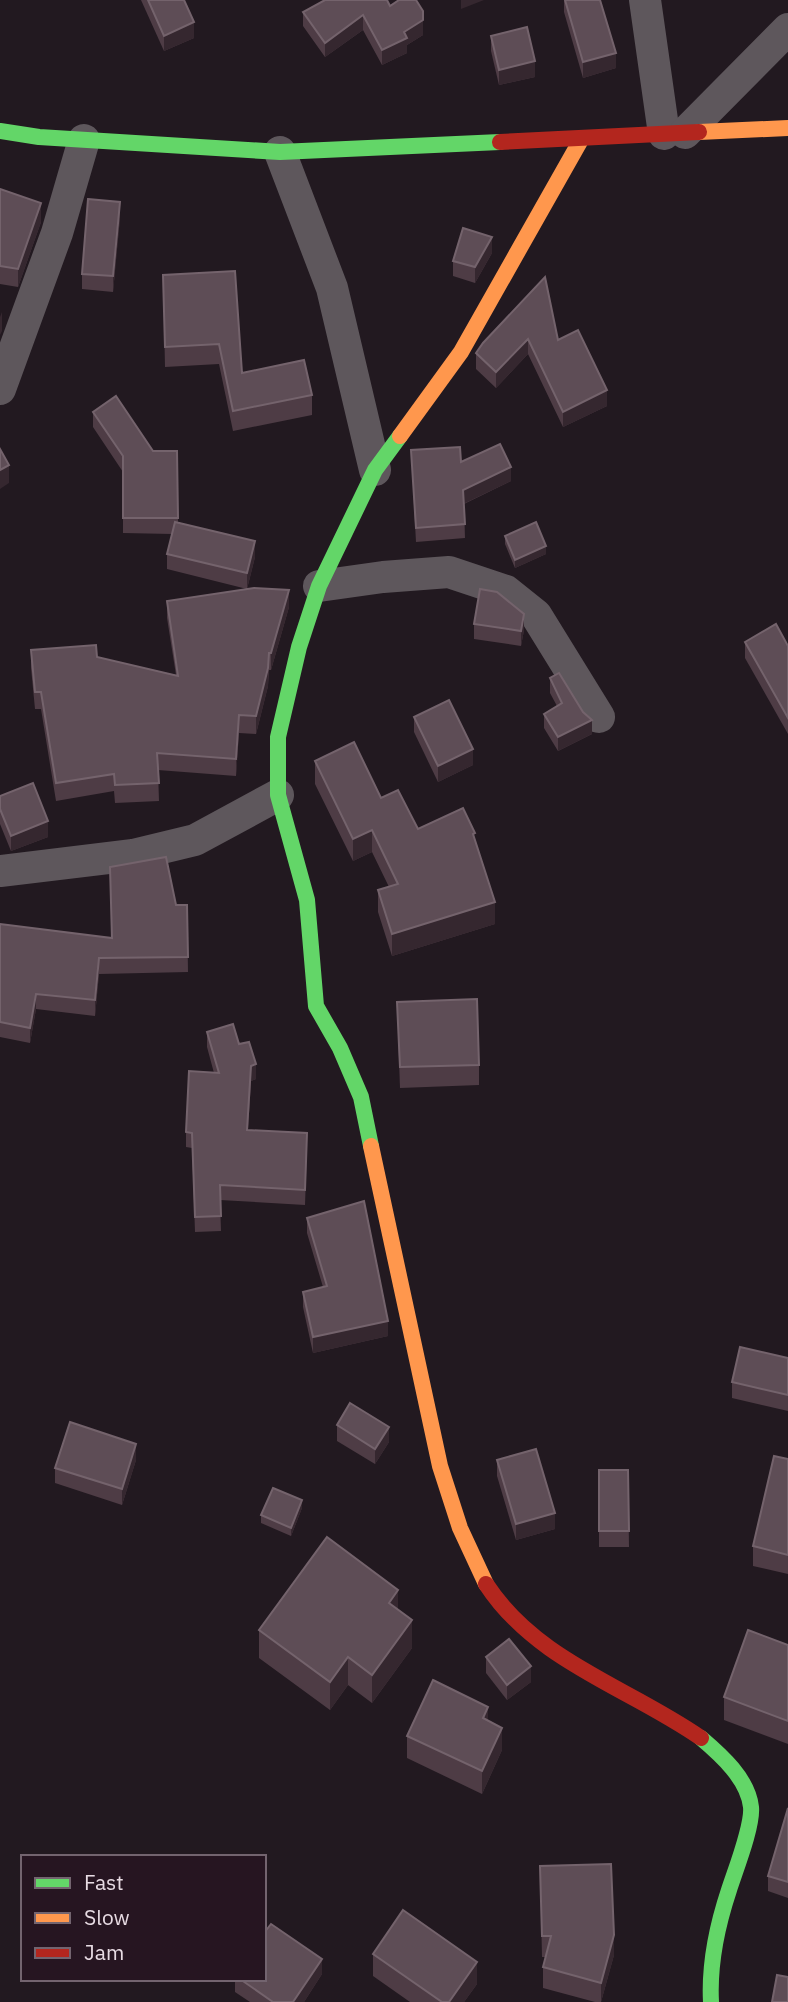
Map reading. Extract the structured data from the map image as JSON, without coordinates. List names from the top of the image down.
{
  "legend": ["Fast", "Slow", "Jam"]
}
